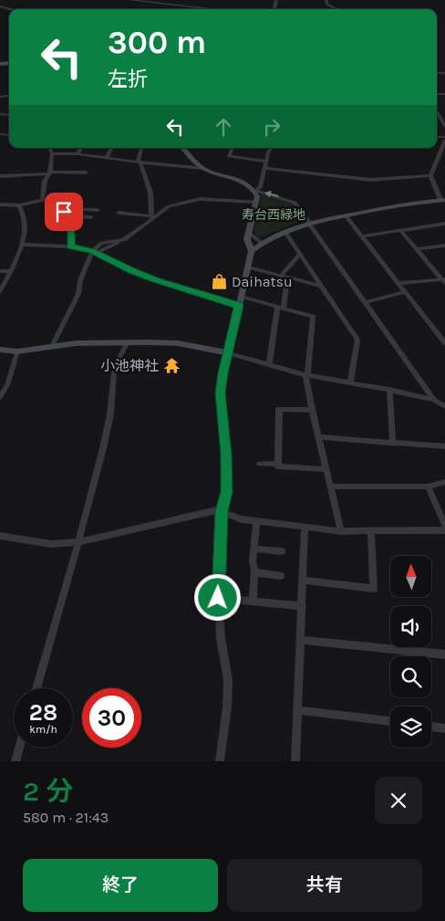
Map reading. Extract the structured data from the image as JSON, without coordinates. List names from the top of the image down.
{
  "parks": ["寿台西緑地"],
  "places": {
    "shop": ["Daihatsu"],
    "temple": ["小池神社"]
  },
  "north": "top",
  "page": {
    "turn": ["300 m", "左折"],
    "speed": "28 km/h",
    "limit": "30",
    "heading": ["2 分", "580 m · 21:43"],
    "buttons": ["終了", "共有"]
  }
}
